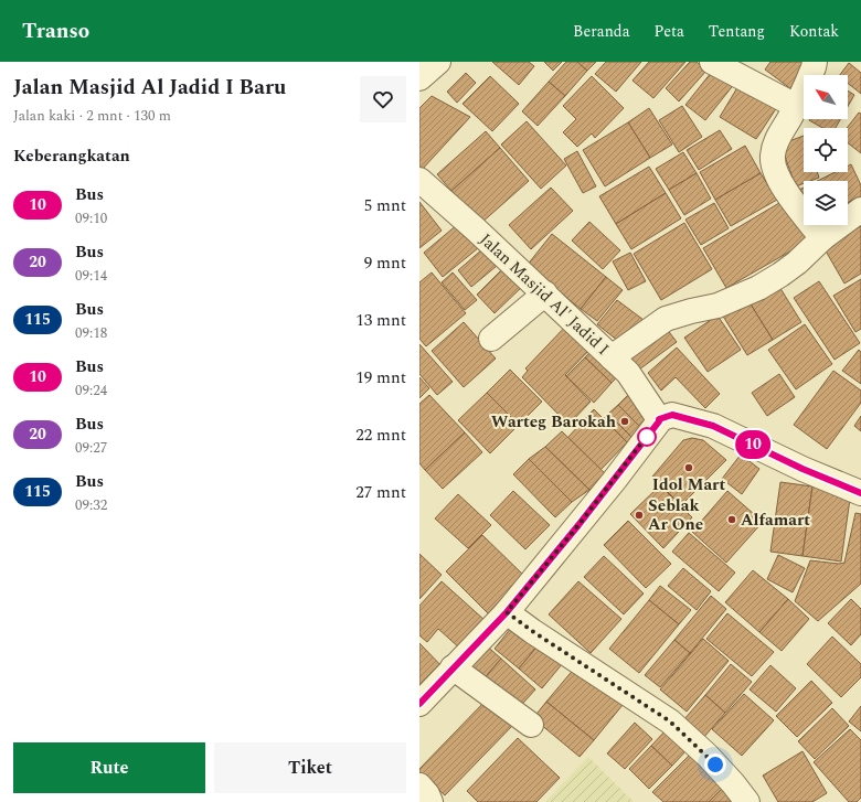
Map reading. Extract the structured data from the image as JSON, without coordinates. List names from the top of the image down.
{
  "streets": {
    "street": ["Jalan Masjid Al' Jadid I"]
  },
  "places": [
    "Warteg Barokah",
    "Idol Mart",
    "Seblak Ar One",
    "Alfamart"
  ],
  "lines": ["bus line 10"],
  "north": "top left",
  "page": {
    "header": "Transo",
    "nav": [
      "Beranda",
      "Peta",
      "Tentang",
      "Kontak"
    ],
    "heading": [
      ["Jalan Masjid Al Jadid I Baru", "Jalan kaki · 2 mnt · 130 m"],
      "Keberangkatan"
    ],
    "on_map": "10",
    "list": [
      {
        "mark": "10",
        "name": "Bus",
        "note": "09:10",
        "value": "5 mnt"
      },
      {
        "mark": "20",
        "name": "Bus",
        "note": "09:14",
        "value": "9 mnt"
      },
      {
        "mark": "115",
        "name": "Bus",
        "note": "09:18",
        "value": "13 mnt"
      },
      {
        "mark": "10",
        "name": "Bus",
        "note": "09:24",
        "value": "19 mnt"
      },
      {
        "mark": "20",
        "name": "Bus",
        "note": "09:27",
        "value": "22 mnt"
      },
      {
        "mark": "115",
        "name": "Bus",
        "note": "09:32",
        "value": "27 mnt"
      }
    ],
    "buttons": ["Rute", "Tiket"]
  }
}
